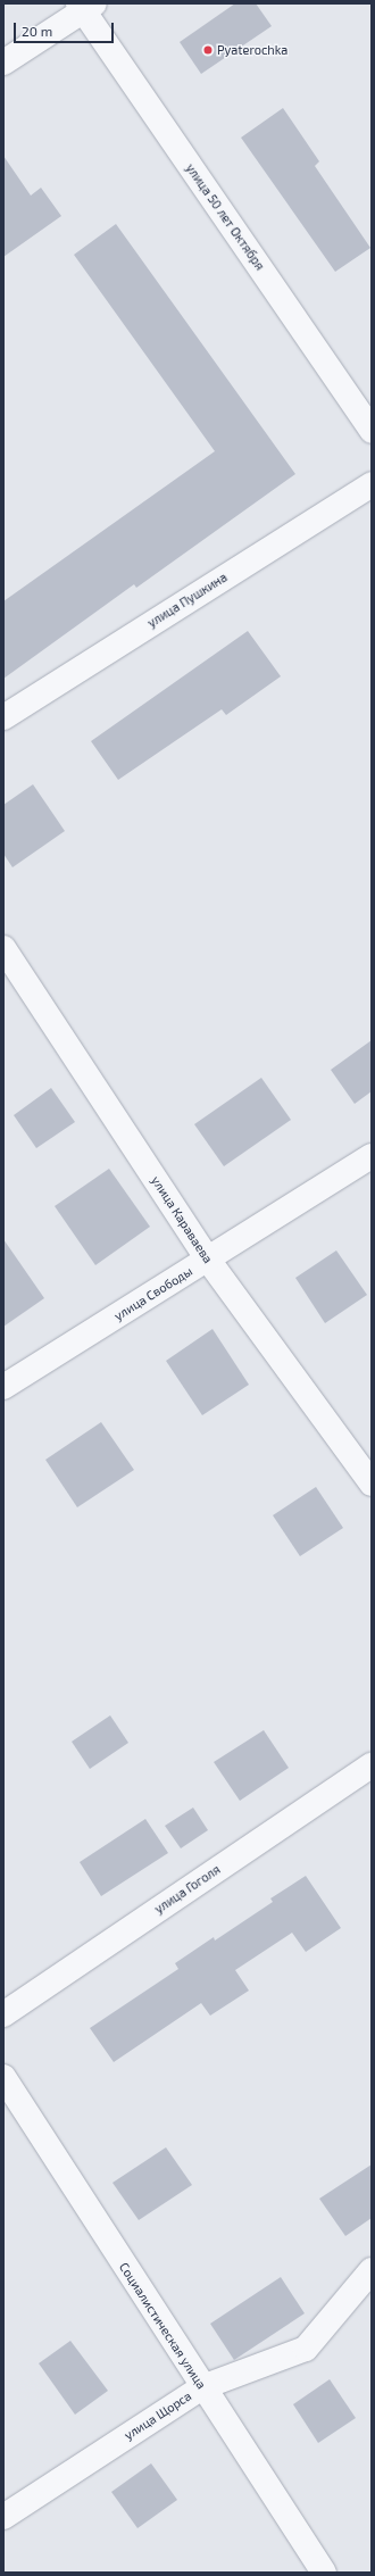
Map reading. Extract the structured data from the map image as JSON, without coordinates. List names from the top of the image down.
{
  "streets": {
    "street": [
      "улица 50 лет Октября",
      "улица Пушкина",
      "улица Караваева",
      "улица Свободы",
      "улица Гоголя",
      "Социалистическая улица",
      "улица Щорса"
    ]
  },
  "crossings": [
    ["улица Караваева", "улица Свободы"],
    ["Социалистическая улица", "улица Щорса"]
  ],
  "places": ["Pyaterochka"],
  "scale_bar": "20 m"
}
